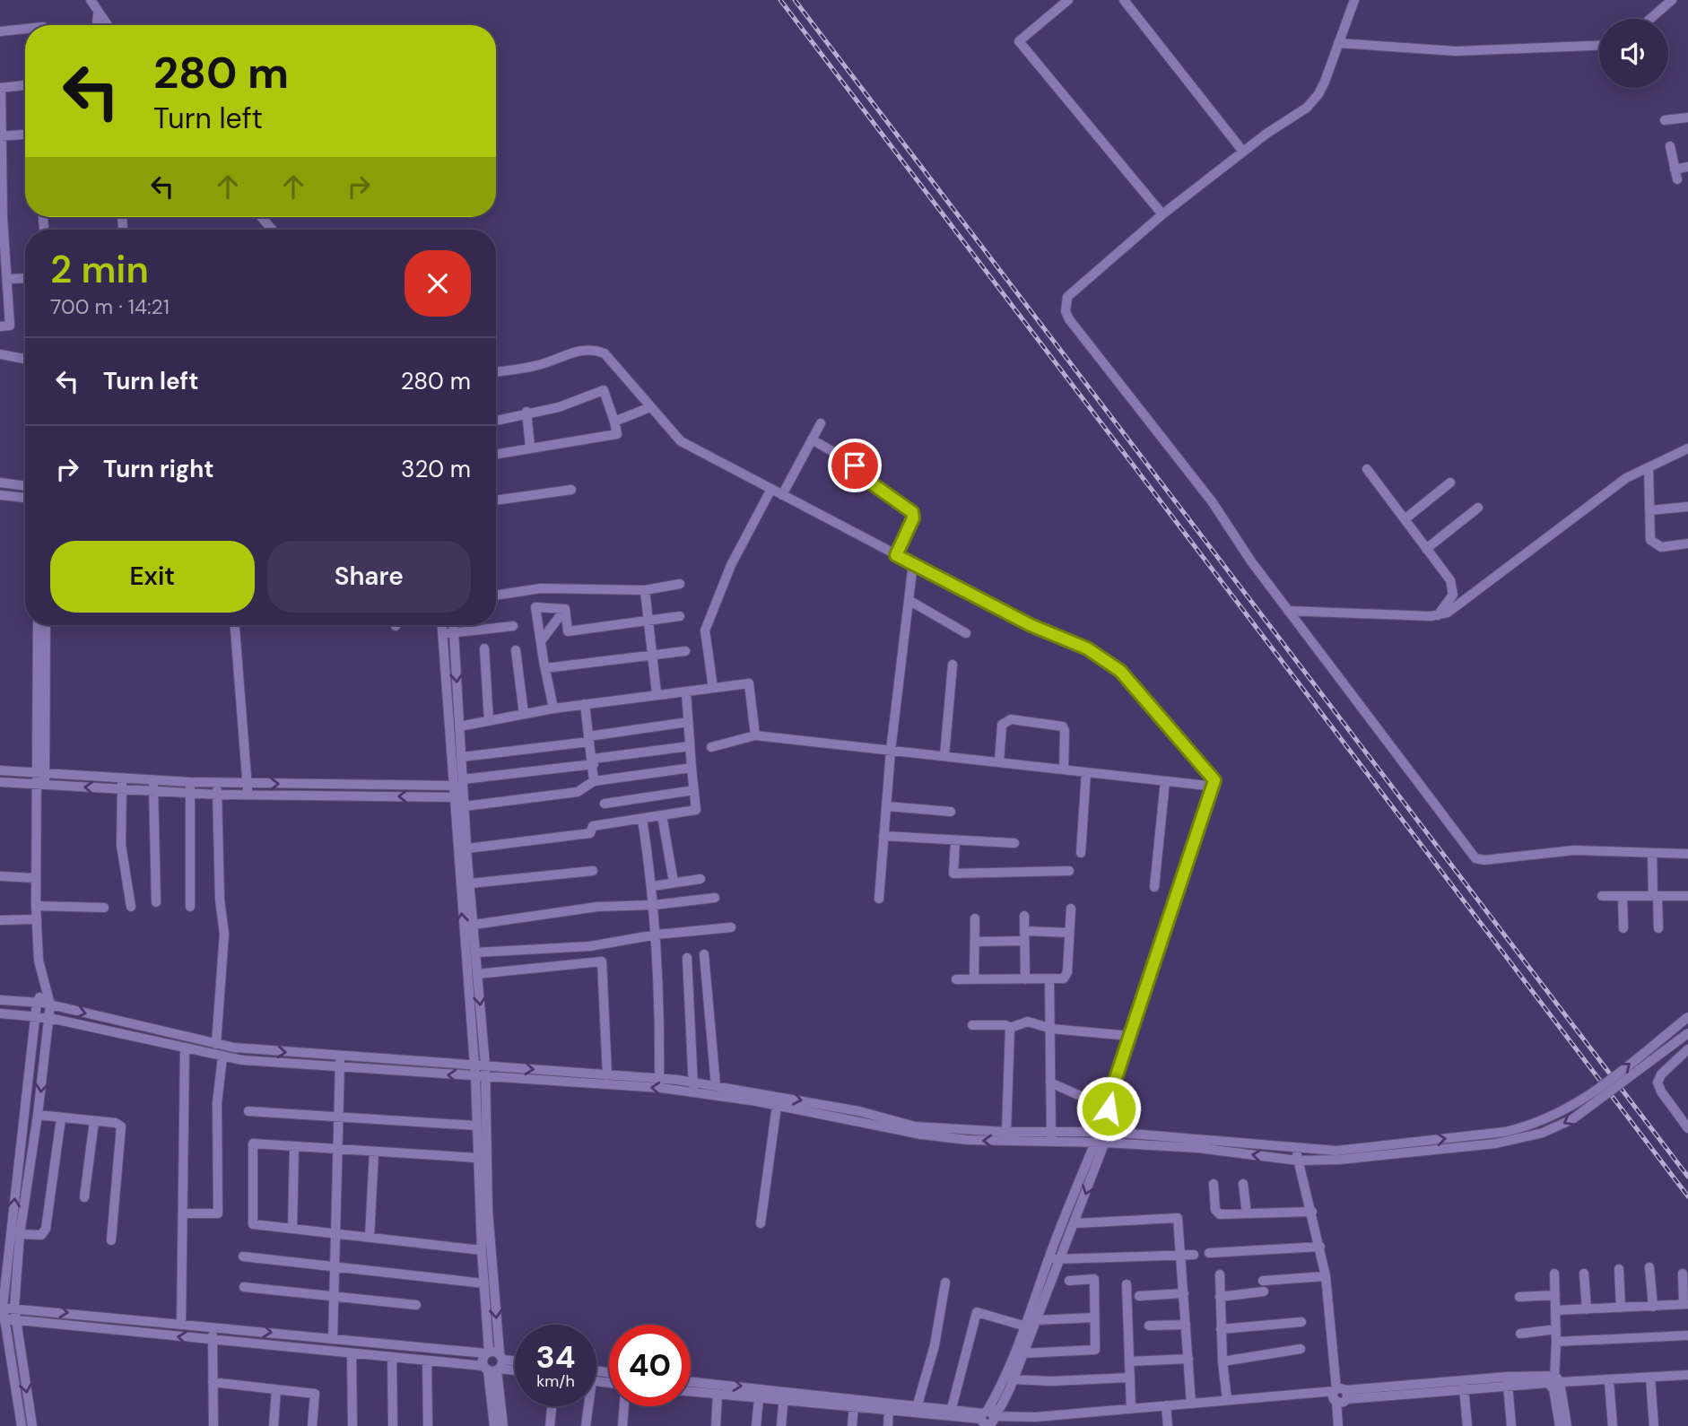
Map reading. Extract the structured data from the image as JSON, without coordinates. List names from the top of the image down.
{
  "page": {
    "turn": ["280 m", "Turn left"],
    "heading": ["2 min", "700 m · 14:21"],
    "list": [
      {
        "name": "Turn left",
        "value": "280 m"
      },
      {
        "name": "Turn right",
        "value": "320 m"
      }
    ],
    "buttons": ["Exit", "Share"],
    "speed": "34 km/h",
    "limit": "40"
  }
}
